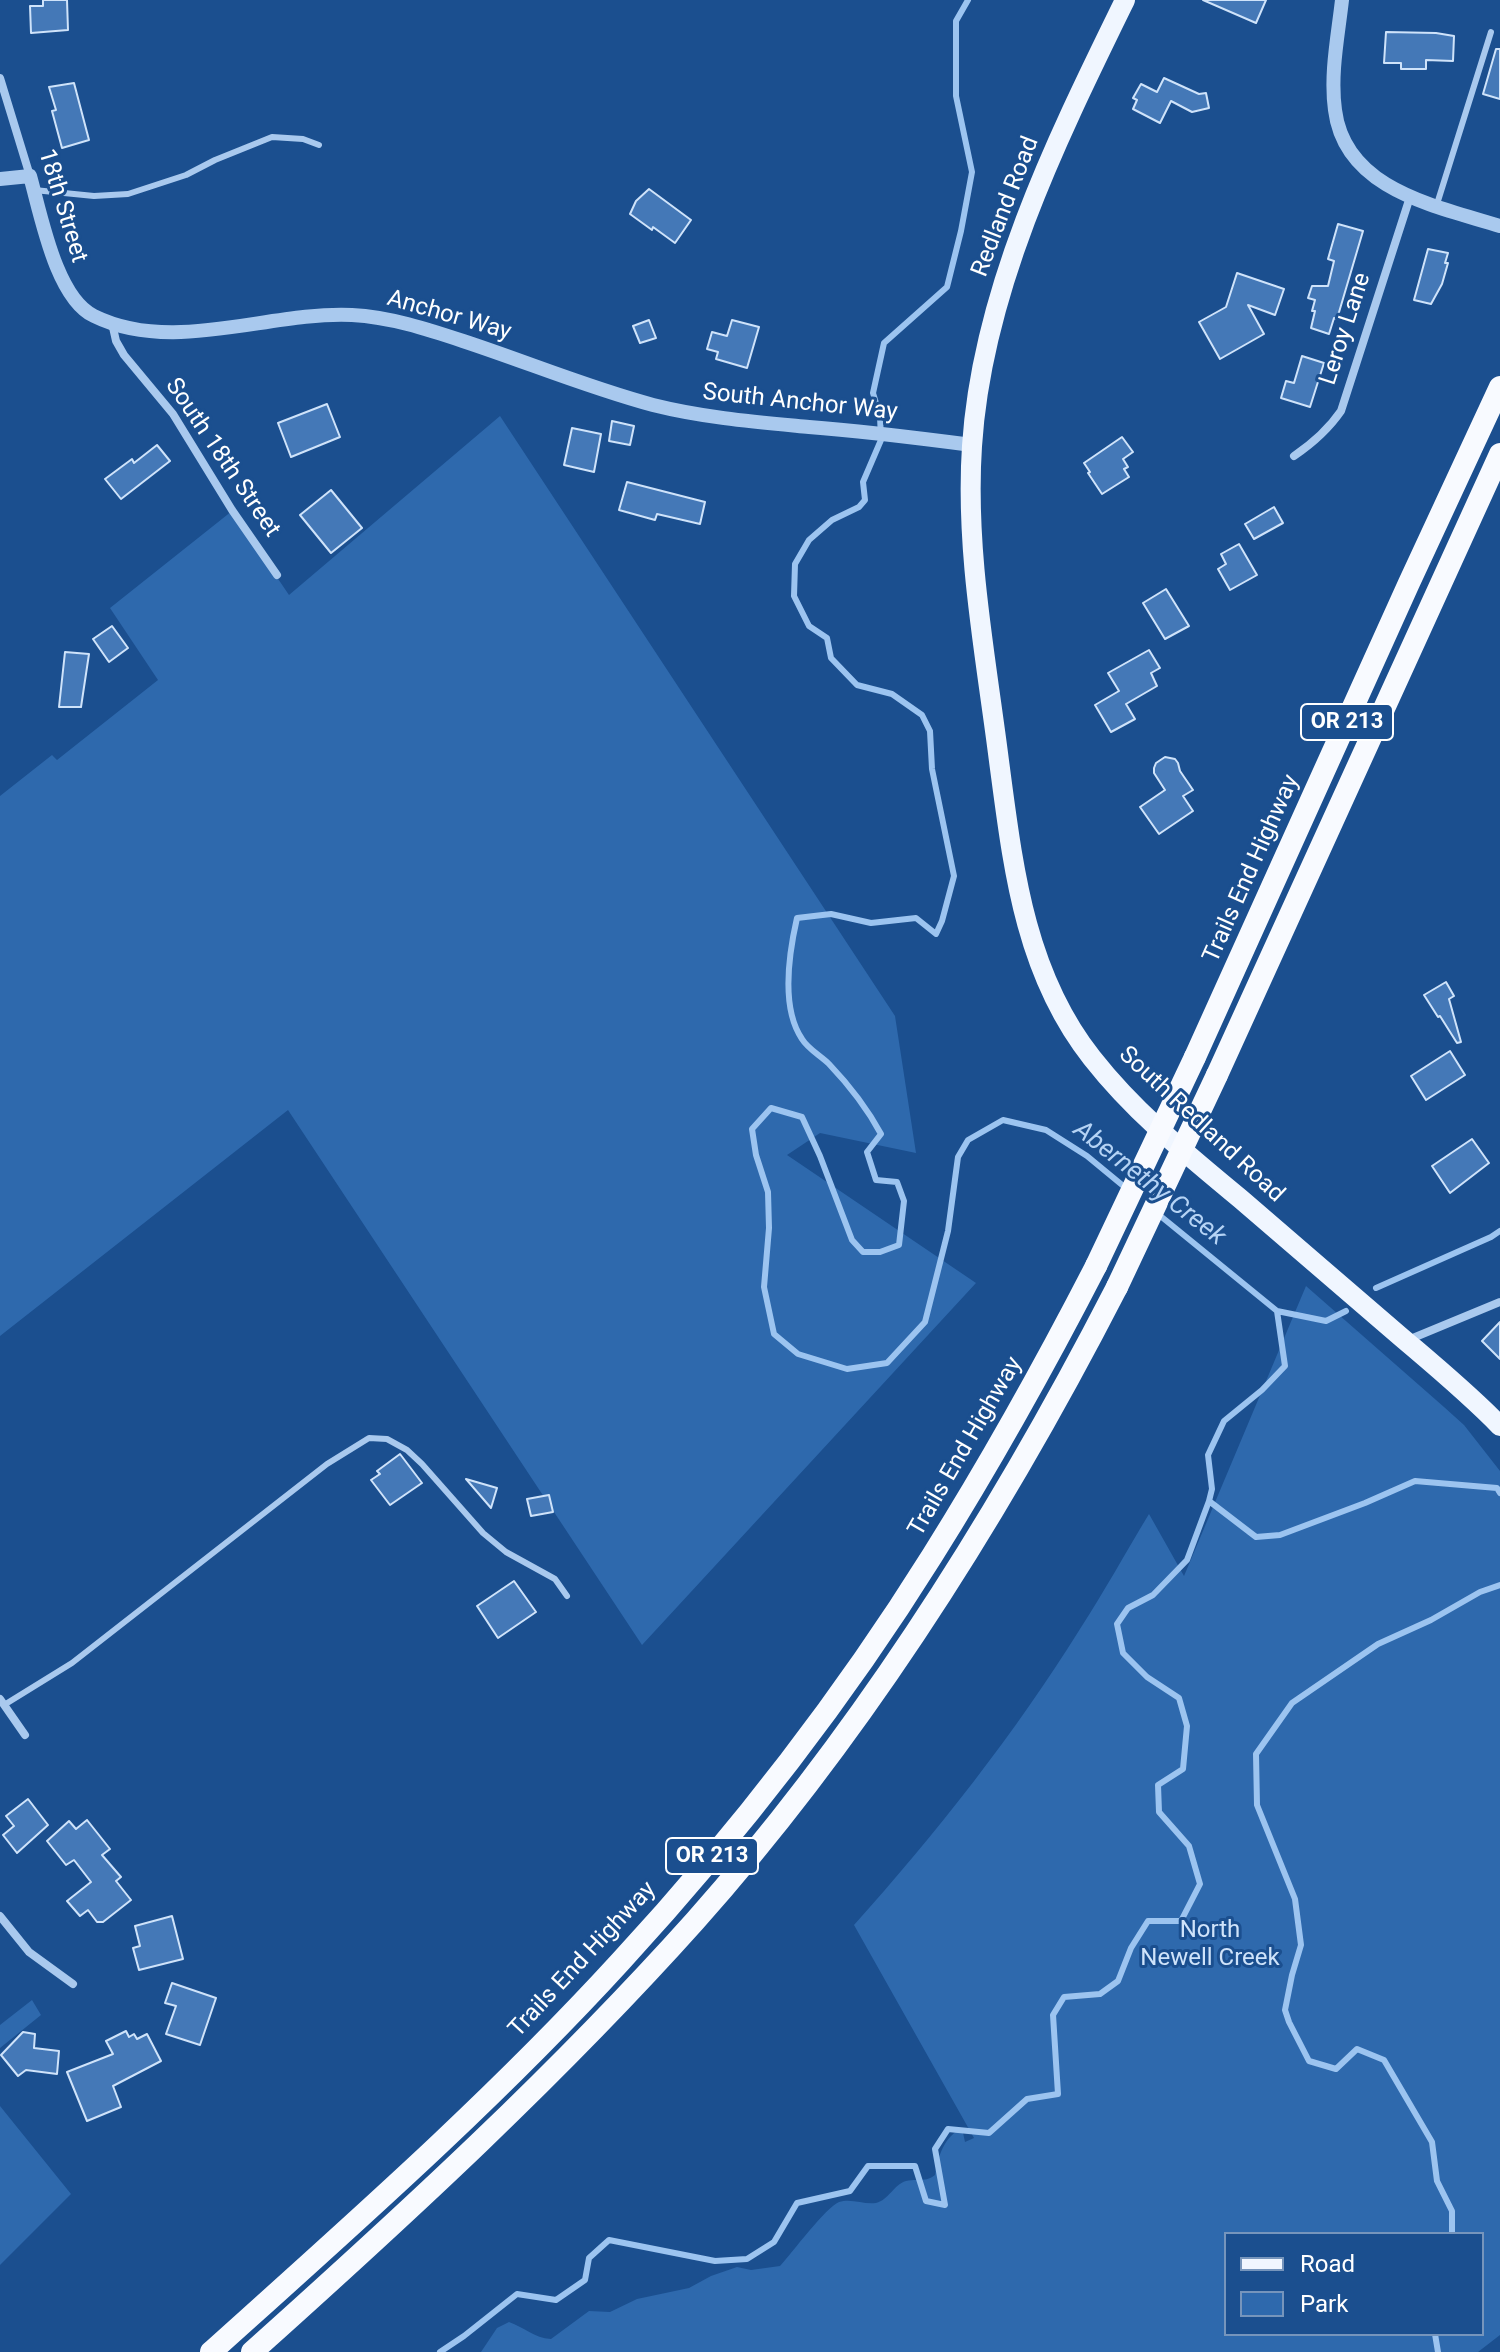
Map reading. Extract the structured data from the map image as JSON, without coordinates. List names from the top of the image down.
{
  "streets": {
    "highway": ["OR 213", "Trails End Highway"],
    "main road": ["Redland Road", "South Redland Road"],
    "street": [
      "18th Street",
      "Anchor Way",
      "Leroy Lane",
      "South Anchor Way",
      "South 18th Street"
    ]
  },
  "crossings": [
    ["18th Street", "Anchor Way"],
    ["18th Street", "South 18th Street"],
    ["Redland Road", "South Anchor Way"],
    ["Redland Road", "South Redland Road"],
    ["Anchor Way", "South Anchor Way"],
    ["Anchor Way", "South 18th Street"],
    ["South Anchor Way", "South Redland Road"]
  ],
  "water": ["Abernethy Creek"],
  "parks": ["North Newell Creek"],
  "legend": ["Road", "Park"]
}
